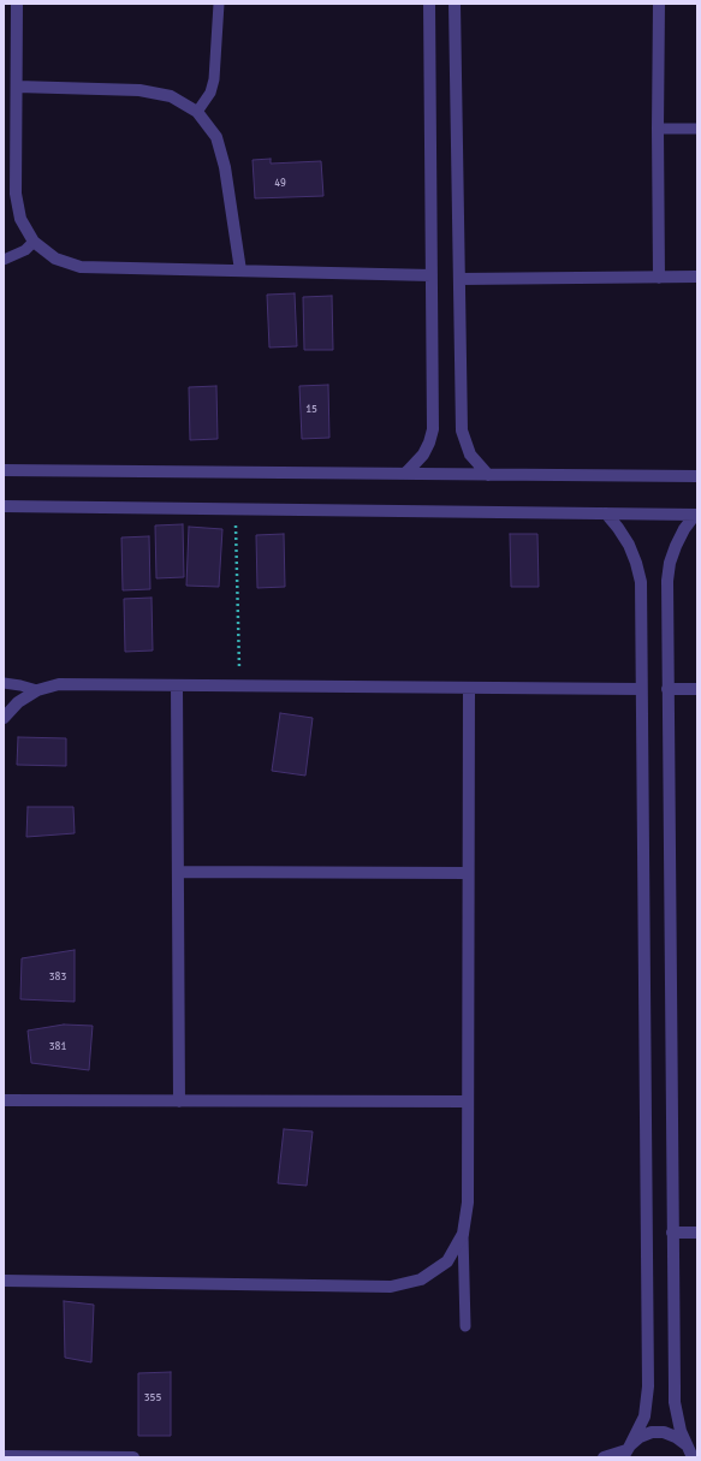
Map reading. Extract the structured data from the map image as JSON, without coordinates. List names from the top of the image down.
{
  "house_numbers": [
    "49",
    "15",
    "383",
    "381",
    "355"
  ]
}
